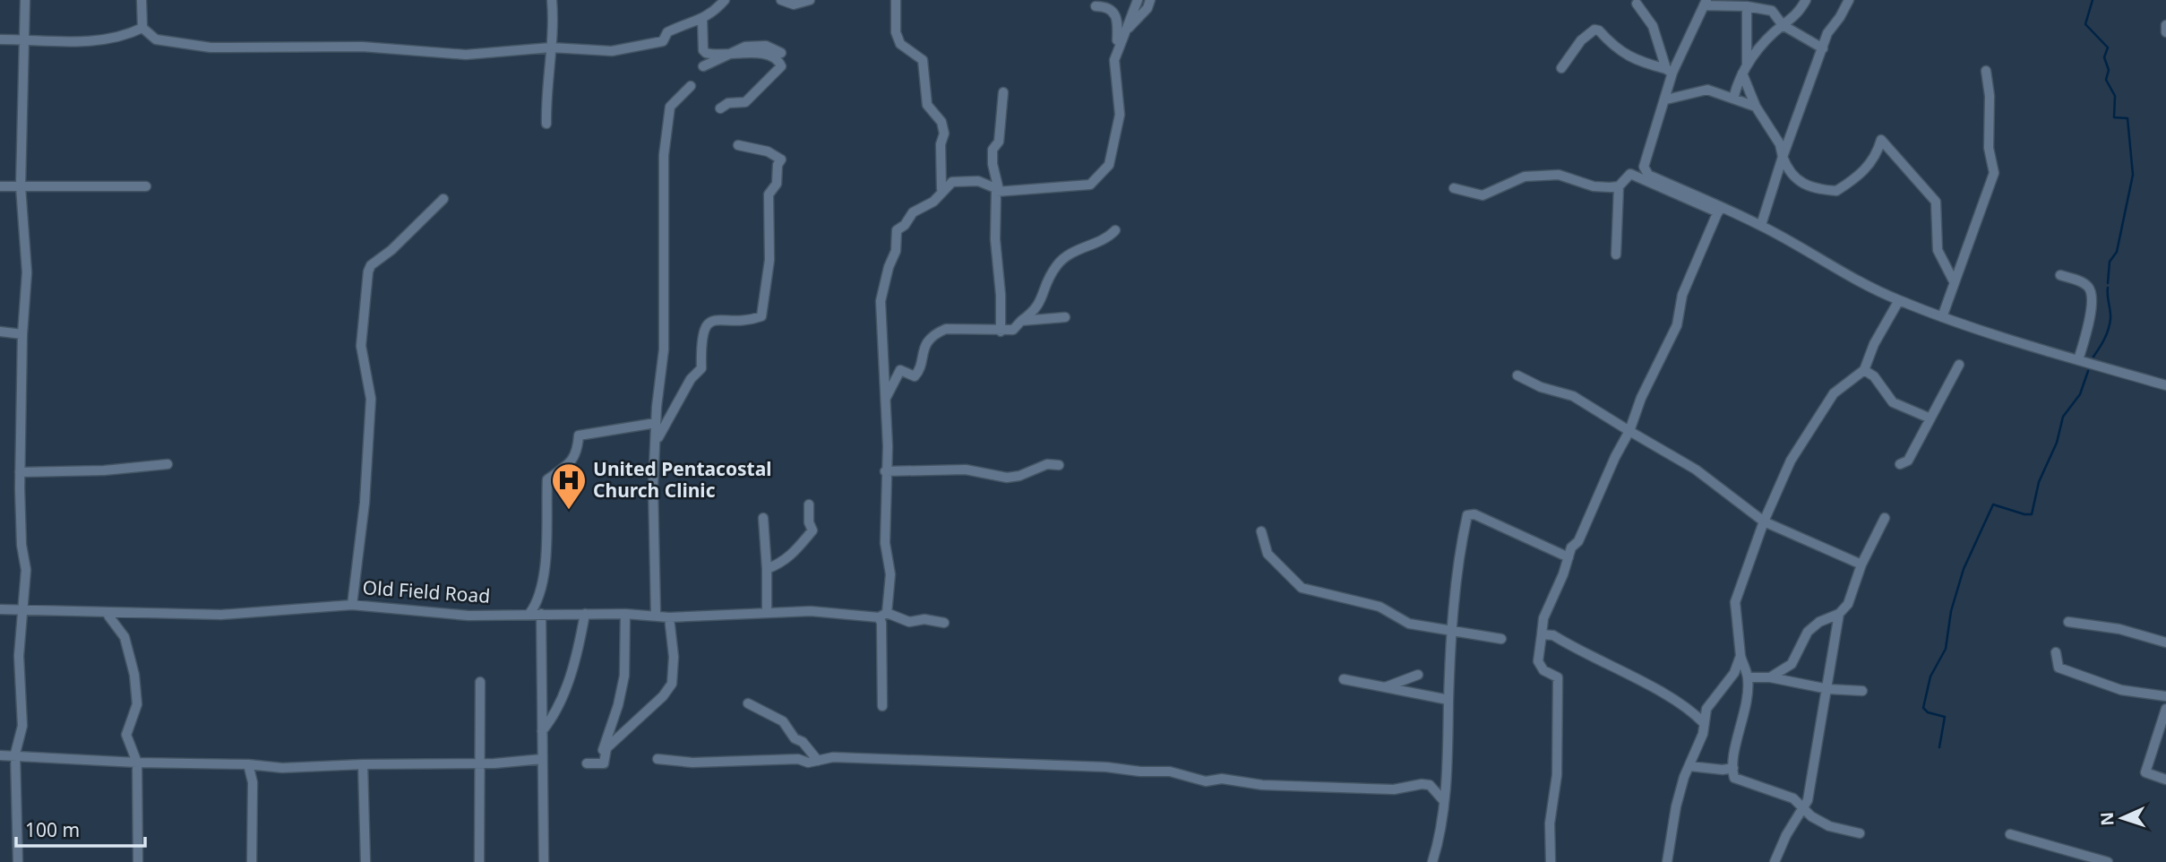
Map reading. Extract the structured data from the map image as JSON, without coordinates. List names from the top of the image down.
{
  "streets": {
    "street": ["Old Field Road"]
  },
  "places": {
    "hospital": ["United Pentacostal Church Clinic"]
  },
  "scale_bar": "100 m",
  "north": "left"
}
